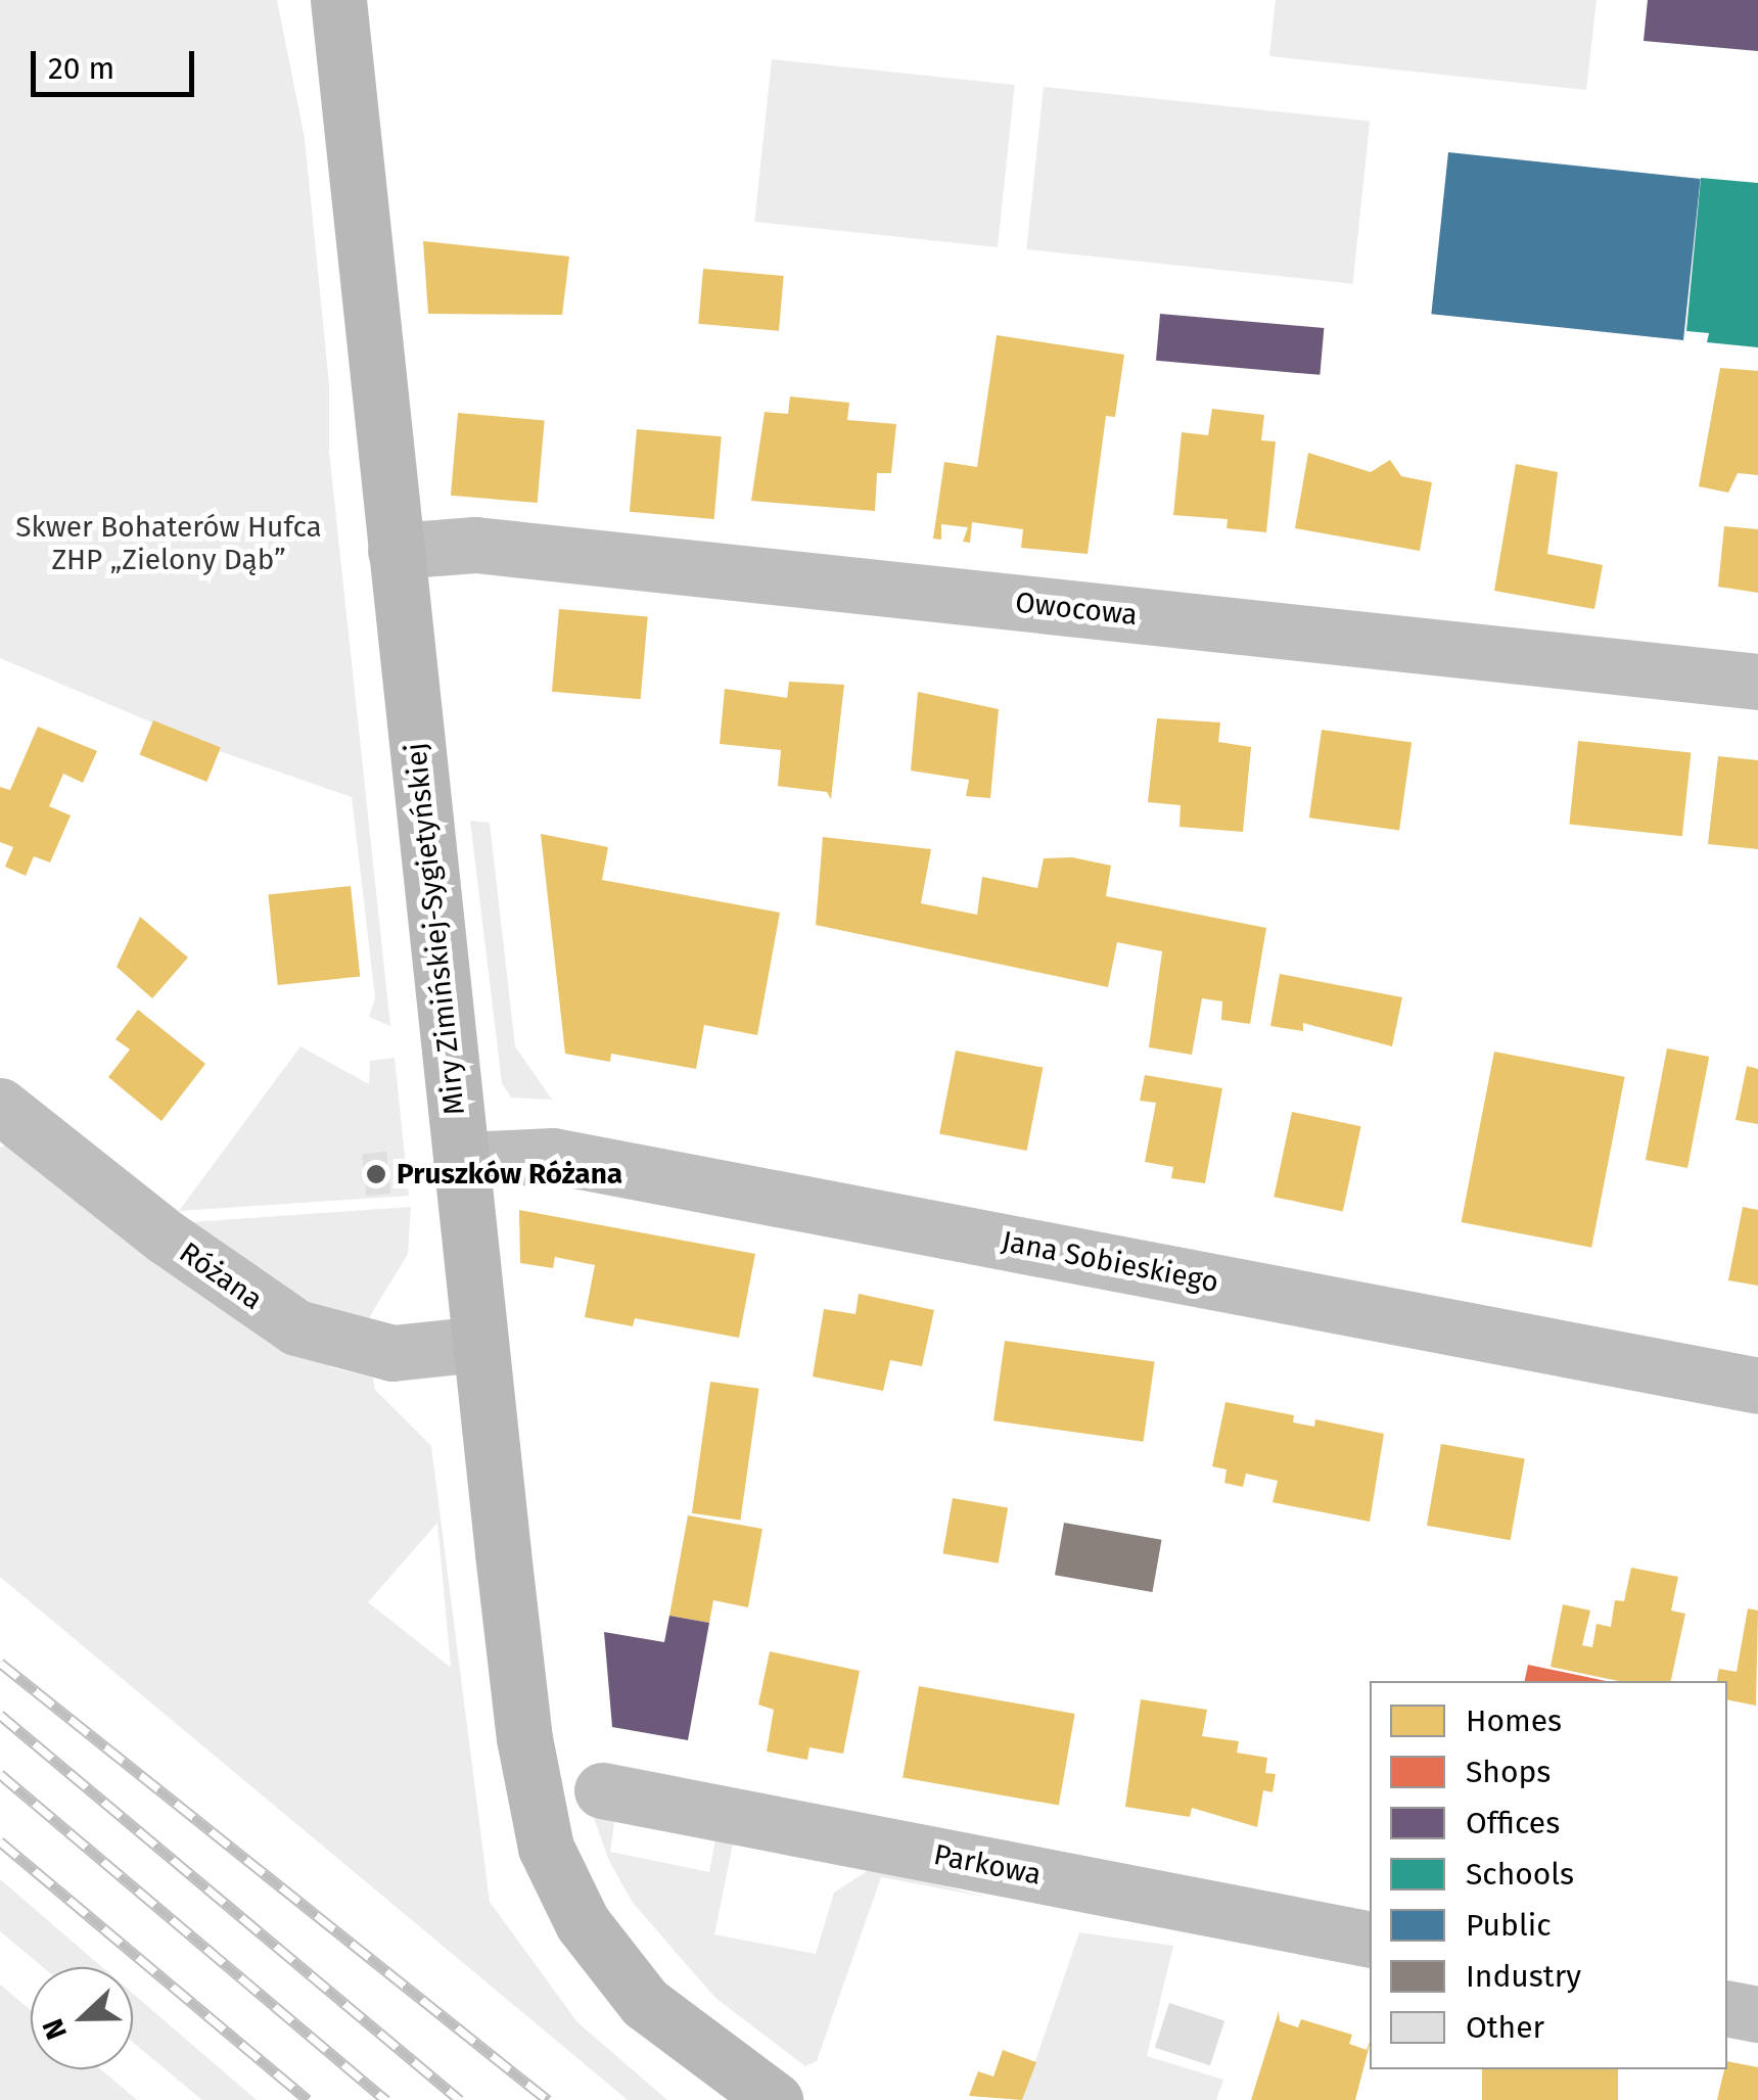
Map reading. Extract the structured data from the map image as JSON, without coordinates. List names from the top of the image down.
{
  "streets": {
    "street": [
      "Owocowa",
      "Miry Zimińskiej-Sygietyńskiej",
      "Jana Sobieskiego",
      "Różana",
      "Parkowa"
    ]
  },
  "crossings": [
    ["Owocowa", "Miry Zimińskiej-Sygietyńskiej"],
    ["Miry Zimińskiej-Sygietyńskiej", "Jana Sobieskiego"],
    ["Miry Zimińskiej-Sygietyńskiej", "Różana"]
  ],
  "parks": ["Skwer Bohaterów Hufca ZHP „Zielony Dąb”"],
  "places": ["Pruszków Różana"],
  "legend": [
    "Homes",
    "Shops",
    "Offices",
    "Schools",
    "Public",
    "Industry",
    "Other"
  ],
  "scale_bar": "20 m",
  "north": "left"
}
